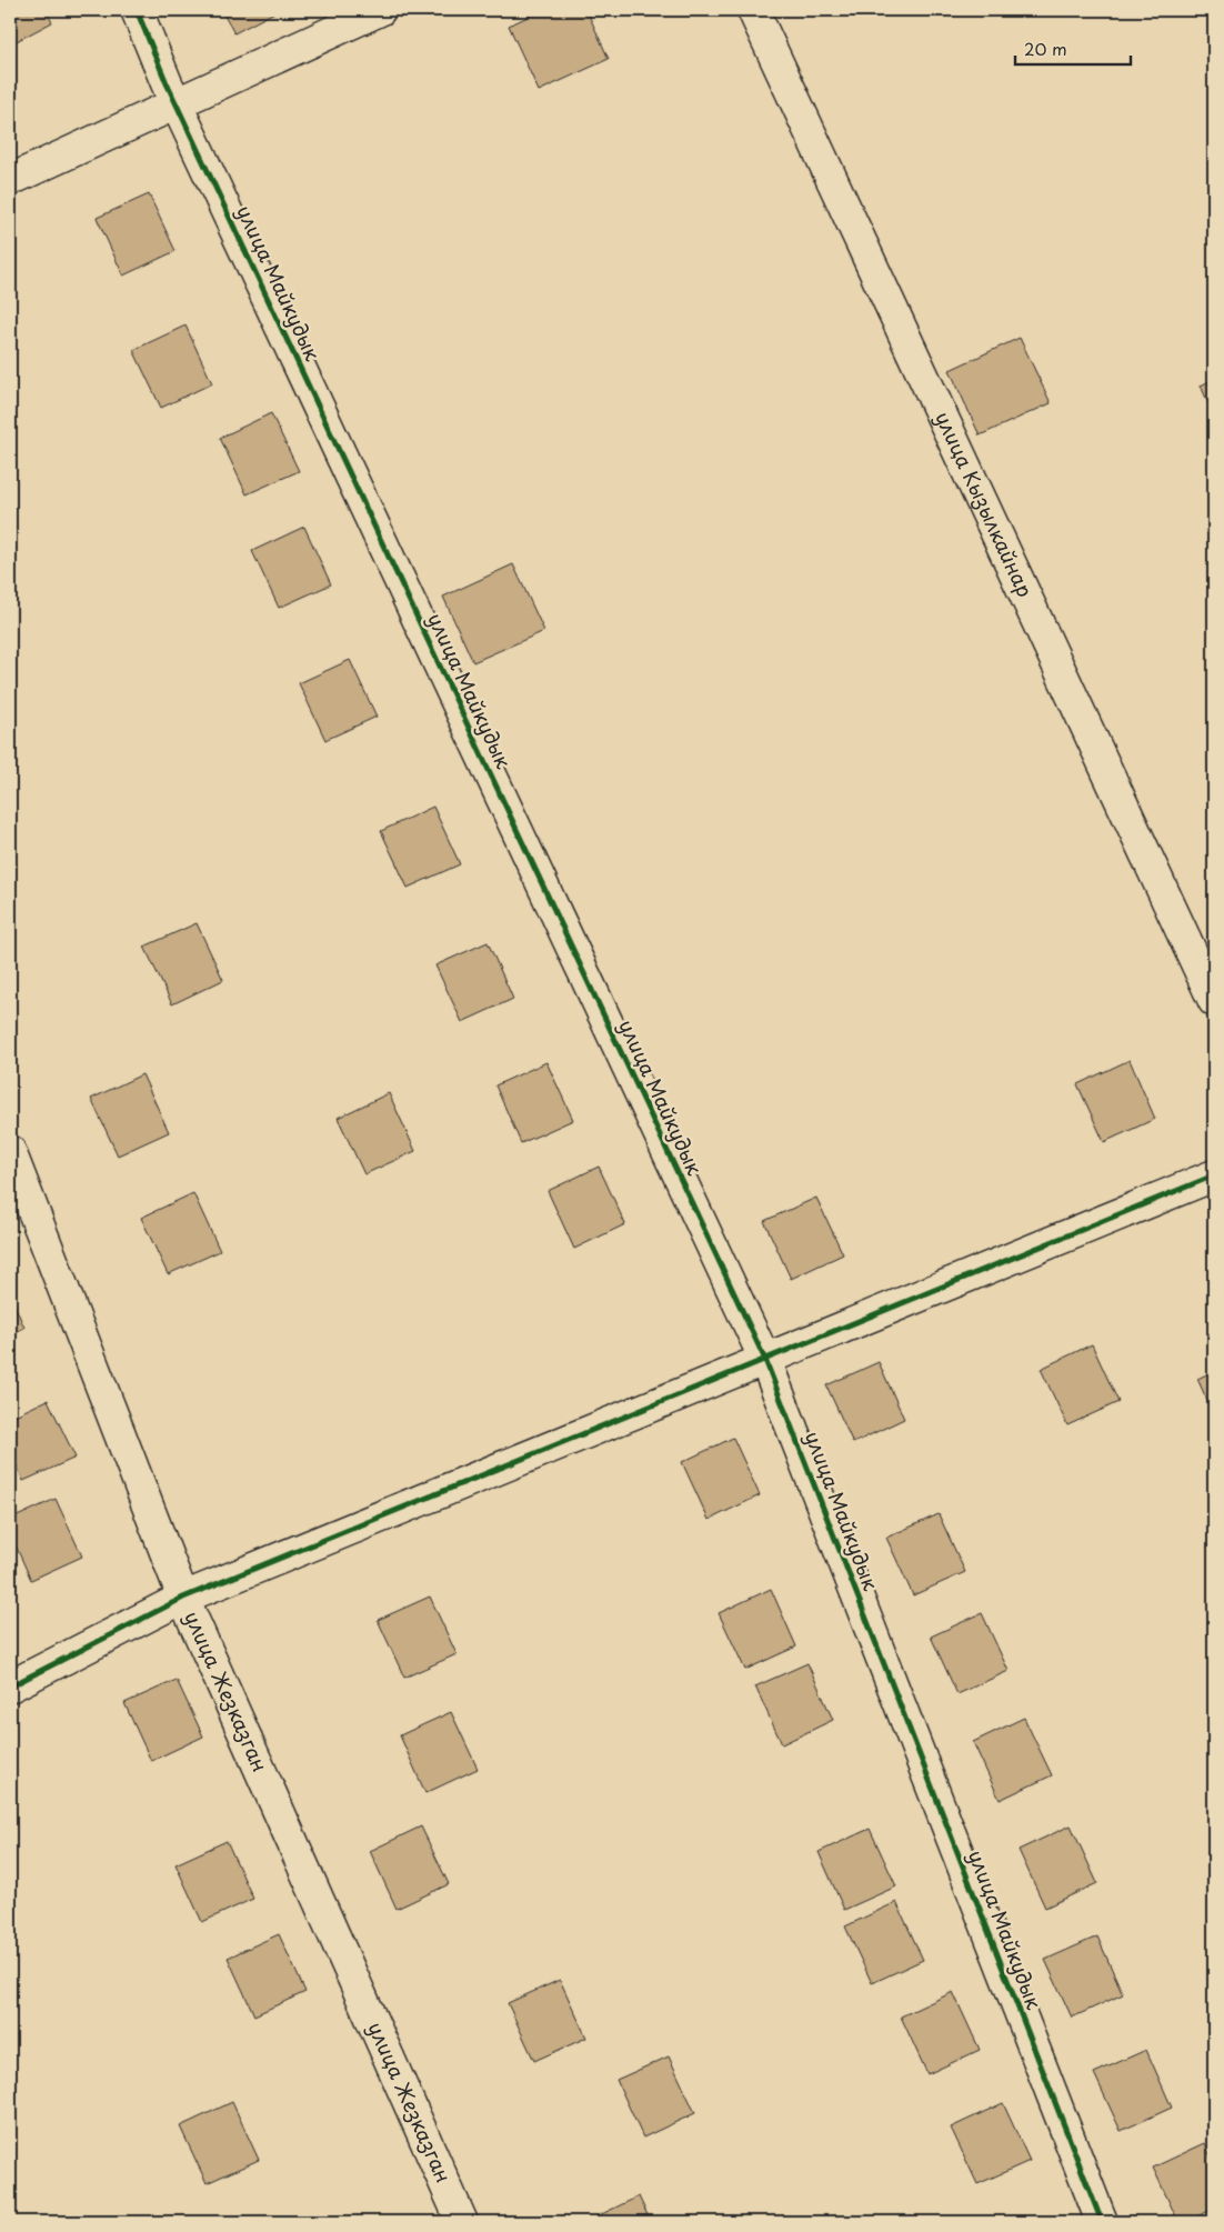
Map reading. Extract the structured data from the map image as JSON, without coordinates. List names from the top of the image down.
{
  "streets": {
    "street": ["улица Майкудык", "улица Кызылкайнар", "улица Жезказган"]
  },
  "scale_bar": "20 m"
}
